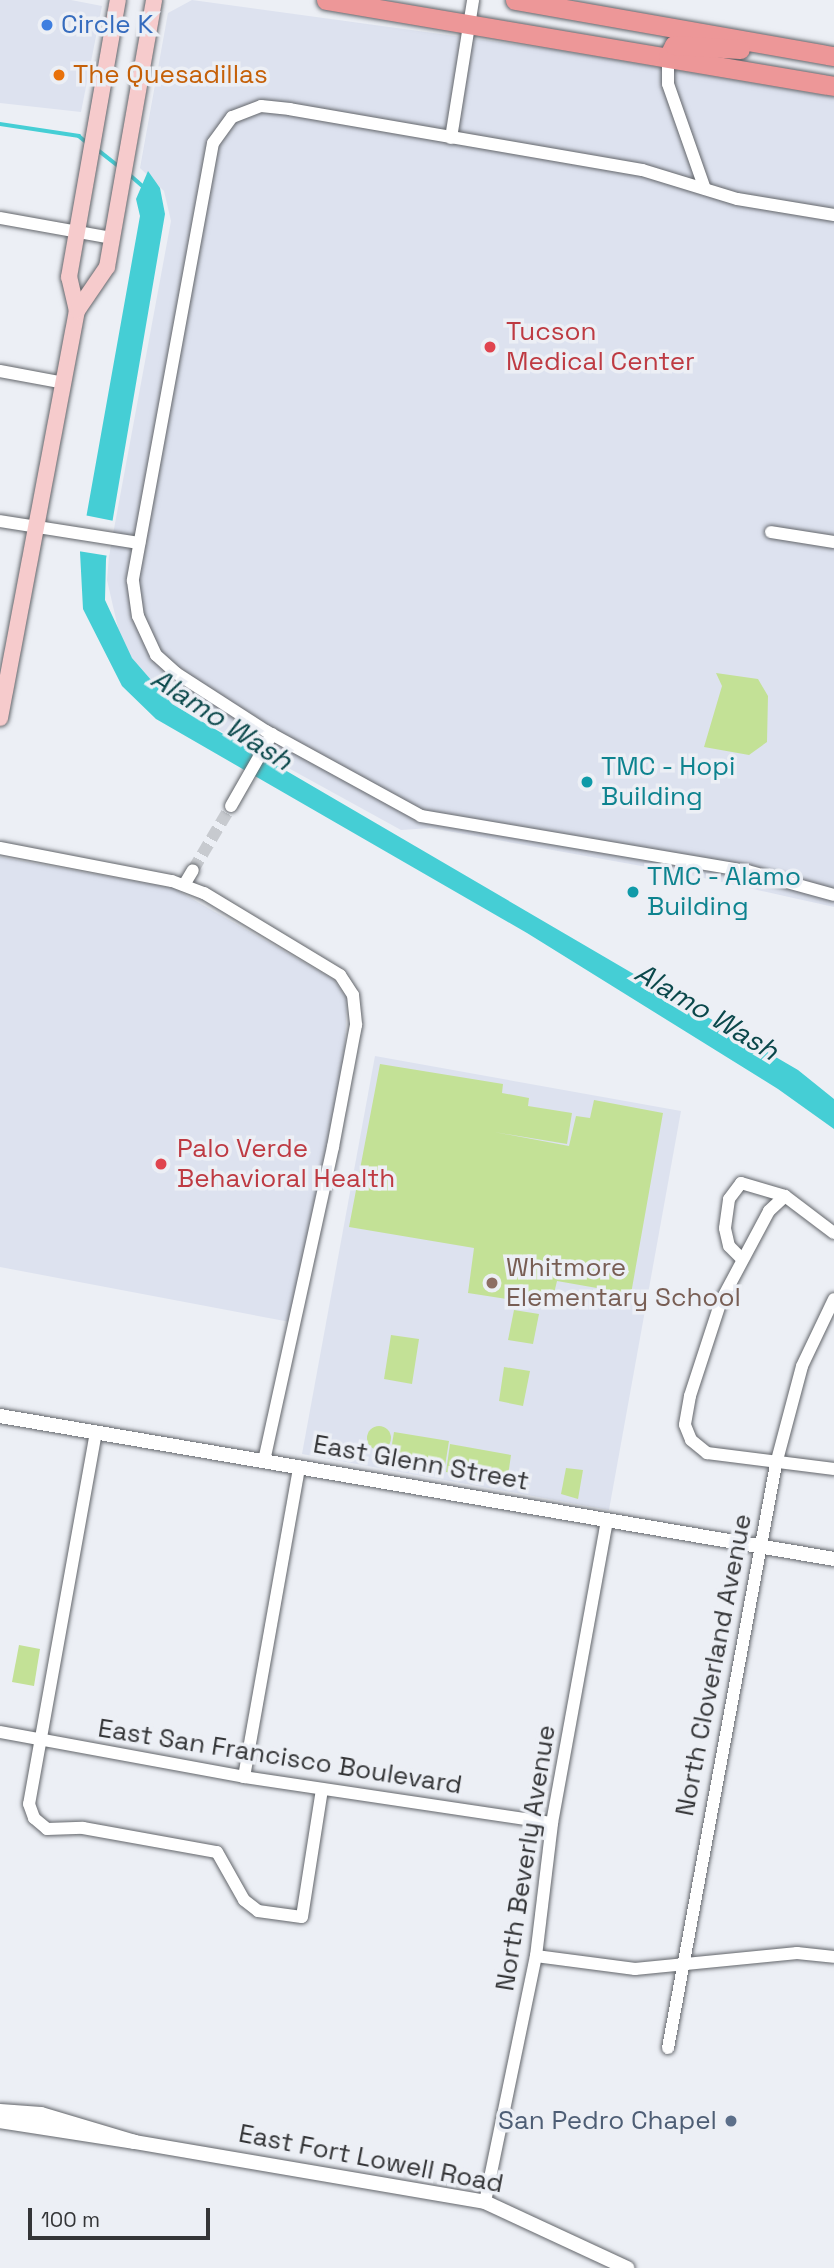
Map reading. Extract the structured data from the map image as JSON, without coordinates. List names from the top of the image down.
{
  "streets": {
    "street": [
      "East Glenn Street",
      "North Cloverland Avenue",
      "East San Francisco Boulevard",
      "North Beverly Avenue",
      "East Fort Lowell Road"
    ]
  },
  "crossings": [
    ["East Glenn Street", "North Cloverland Avenue"],
    ["East Glenn Street", "North Beverly Avenue"],
    ["East San Francisco Boulevard", "North Beverly Avenue"],
    ["North Beverly Avenue", "East Fort Lowell Road"]
  ],
  "water": ["Alamo Wash"],
  "places": [
    "Circle K",
    "The Quesadillas",
    "Tucson Medical Center",
    "TMC - Hopi Building",
    "TMC - Alamo Building",
    "Palo Verde Behavioral Health",
    "Whitmore Elementary School",
    "San Pedro Chapel"
  ],
  "scale_bar": "100 m"
}
